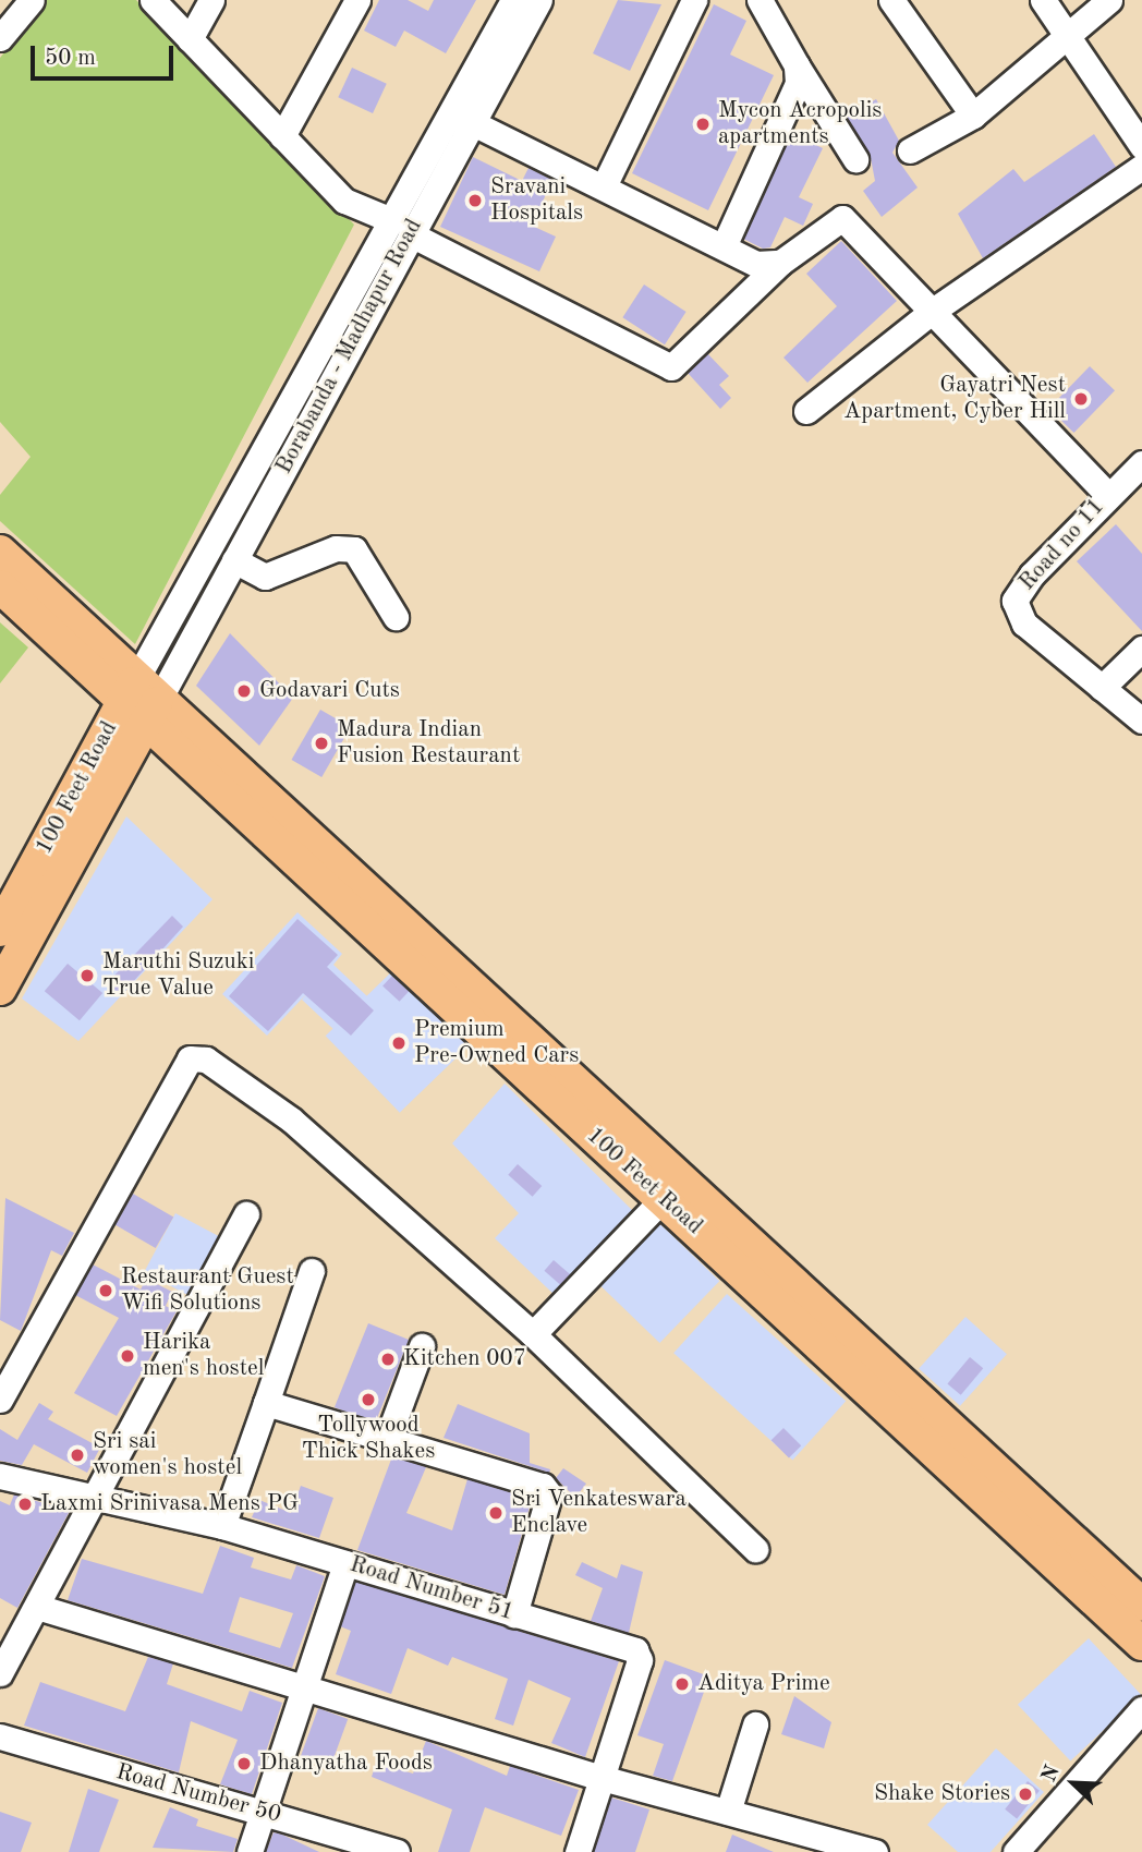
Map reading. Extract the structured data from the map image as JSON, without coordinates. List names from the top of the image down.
{
  "streets": {
    "main road": ["100 Feet Road"],
    "street": [
      "Borabanda - Madhapur Road",
      "Road no 11",
      "Road Number 51",
      "Road Number 50"
    ]
  },
  "crossings": [
    ["Borabanda - Madhapur Road", "100 Feet Road"]
  ],
  "places": [
    "Mycon Acropolis apartments",
    "Sravani Hospitals",
    "Gayatri Nest Apartment, Cyber Hill",
    "Godavari Cuts",
    "Madura Indian Fusion Restaurant",
    "Maruthi Suzuki True Value",
    "Premium Pre-Owned Cars",
    "Restaurant Guest Wifi Solutions",
    "Harika men's hostel",
    "Kitchen 007",
    "Tollywood Thick Shakes",
    "Sri sai women's hostel",
    "Laxmi Srinivasa Mens PG",
    "Sri Venkateswara Enclave",
    "Aditya Prime",
    "Dhanyatha Foods",
    "Shake Stories"
  ],
  "scale_bar": "50 m",
  "north": "top left"
}
